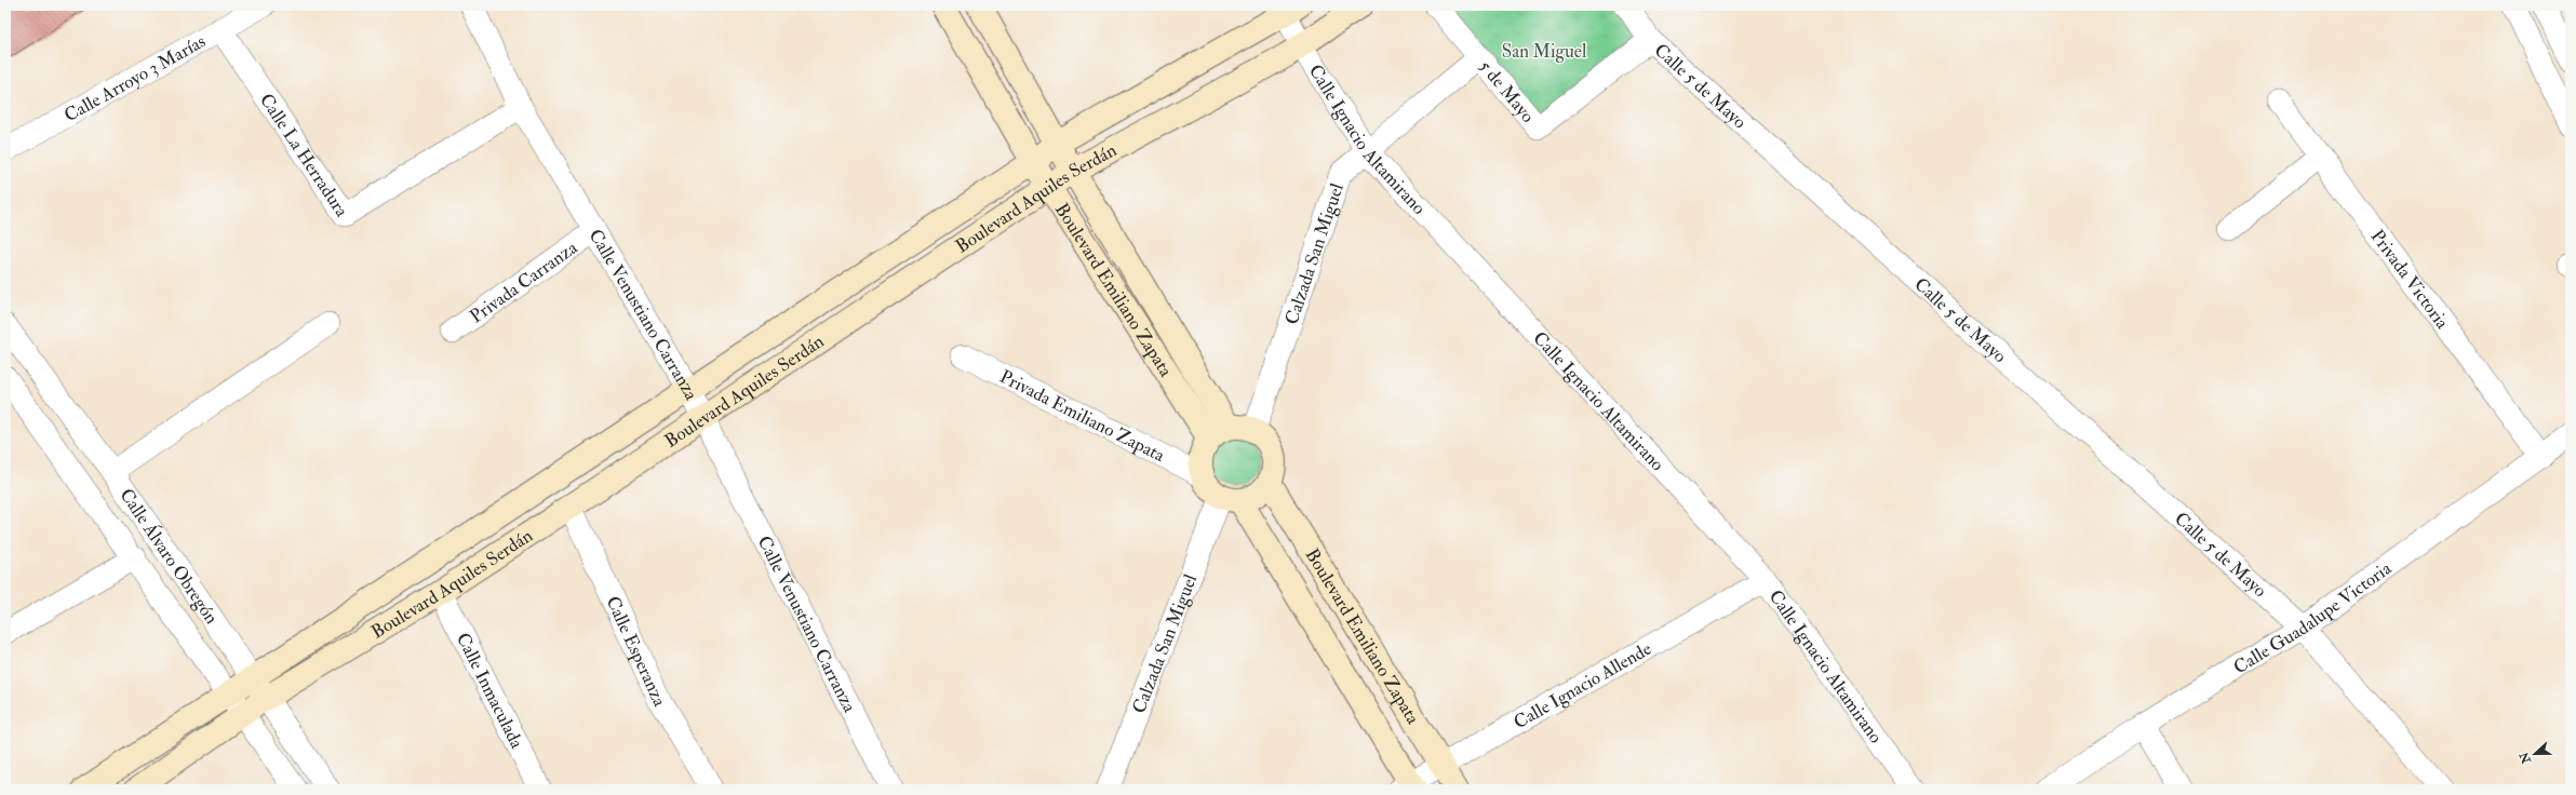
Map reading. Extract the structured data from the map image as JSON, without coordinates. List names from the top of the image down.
{
  "streets": {
    "street": [
      "Calle Arroyo 3 Marías",
      "Calle 5 de Mayo",
      "5 de Mayo",
      "Calle Ignacio Altamirano",
      "Calle La Herradura",
      "Boulevard Aquiles Serdán",
      "Calzada San Miguel",
      "Privada Victoria",
      "Privada Carranza",
      "Boulevard Emiliano Zapata",
      "Calle Venustiano Carranza",
      "Privada Emiliano Zapata",
      "Calle Álvaro Obregón",
      "Calle Guadalupe Victoria",
      "Calle Esperanza",
      "Calle Ignacio Allende",
      "Calle Inmaculada"
    ]
  },
  "crossings": [
    ["Calle Arroyo 3 Marías", "Calle La Herradura"],
    ["Calle 5 de Mayo", "5 de Mayo"],
    ["Calle 5 de Mayo", "Calle Guadalupe Victoria"],
    ["5 de Mayo", "Calzada San Miguel"],
    ["Calle Ignacio Altamirano", "Boulevard Aquiles Serdán"],
    ["Calle Ignacio Altamirano", "Calzada San Miguel"],
    ["Calle Ignacio Altamirano", "Calle Ignacio Allende"],
    ["Calle La Herradura", "Calle Venustiano Carranza"],
    ["Boulevard Aquiles Serdán", "Boulevard Emiliano Zapata"],
    ["Boulevard Aquiles Serdán", "Calle Venustiano Carranza"],
    ["Boulevard Aquiles Serdán", "Calle Álvaro Obregón"],
    ["Boulevard Aquiles Serdán", "Calle Esperanza"],
    ["Boulevard Aquiles Serdán", "Calle Inmaculada"],
    ["Calzada San Miguel", "Boulevard Emiliano Zapata"],
    ["Calzada San Miguel", "Privada Emiliano Zapata"],
    ["Privada Victoria", "Calle Guadalupe Victoria"],
    ["Privada Carranza", "Calle Venustiano Carranza"],
    ["Boulevard Emiliano Zapata", "Privada Emiliano Zapata"],
    ["Boulevard Emiliano Zapata", "Calle Ignacio Allende"]
  ],
  "parks": ["San Miguel"],
  "north": "left"
}
